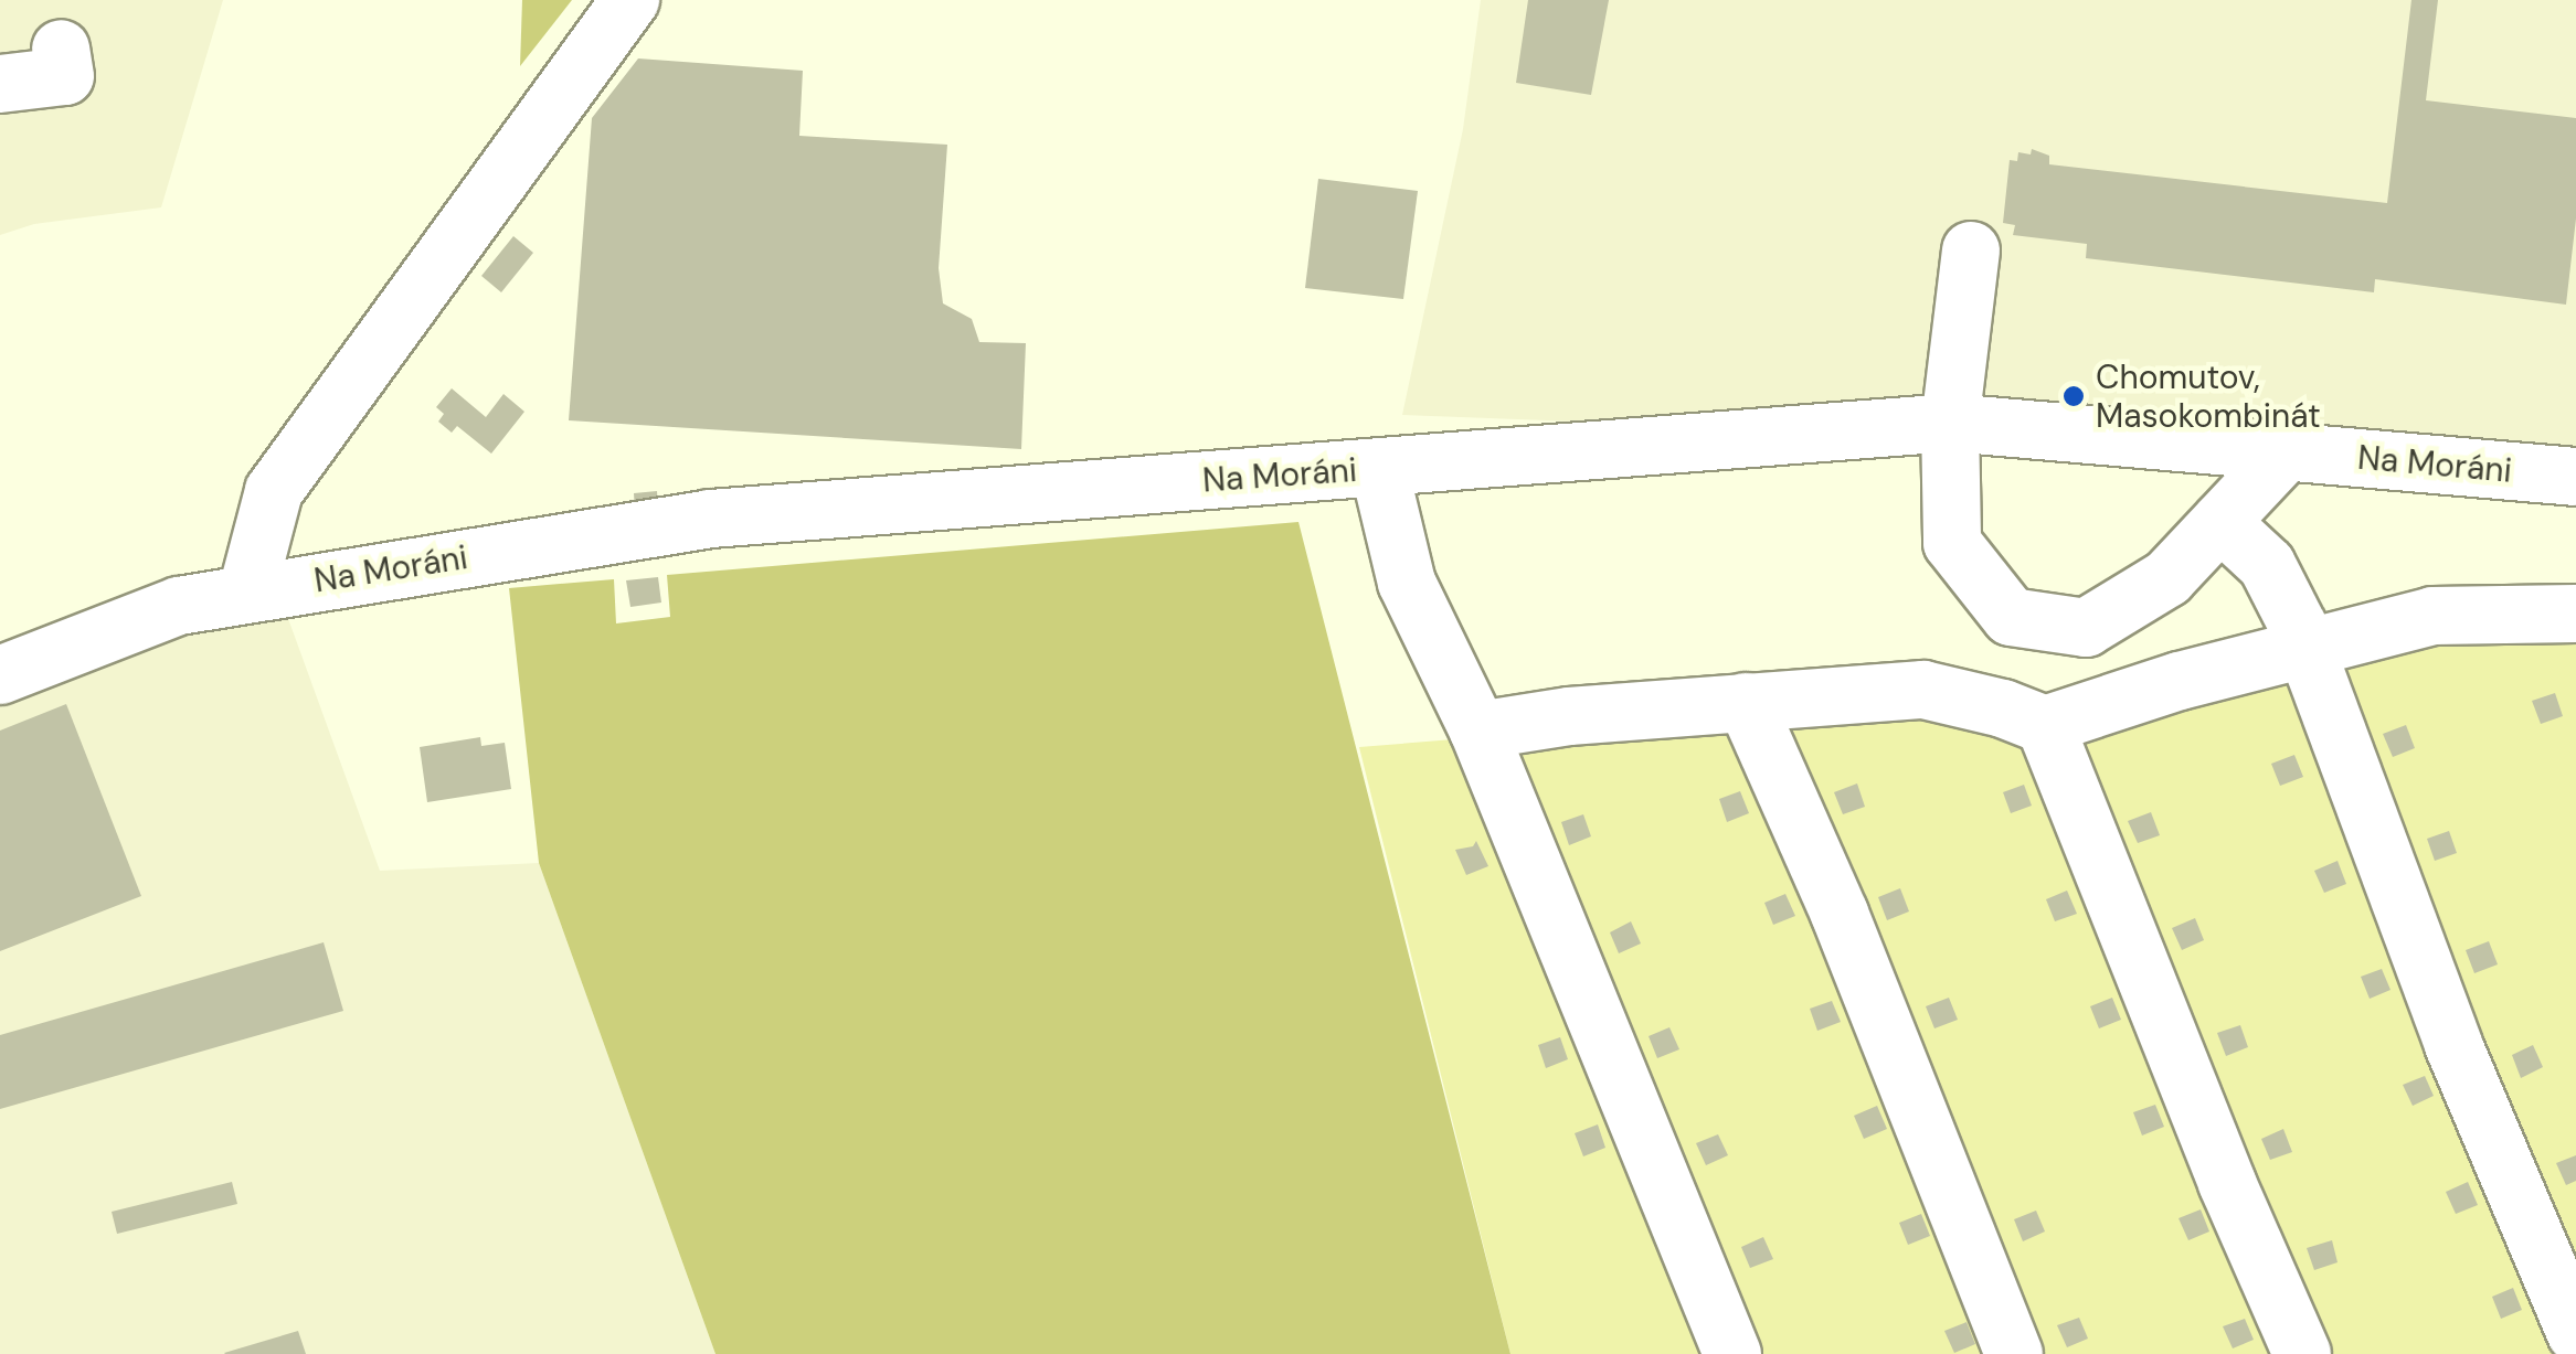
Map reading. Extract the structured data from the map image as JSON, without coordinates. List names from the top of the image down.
{
  "streets": {
    "lane": ["Na Moráni"]
  },
  "places": ["Chomutov, Masokombinát"]
}
